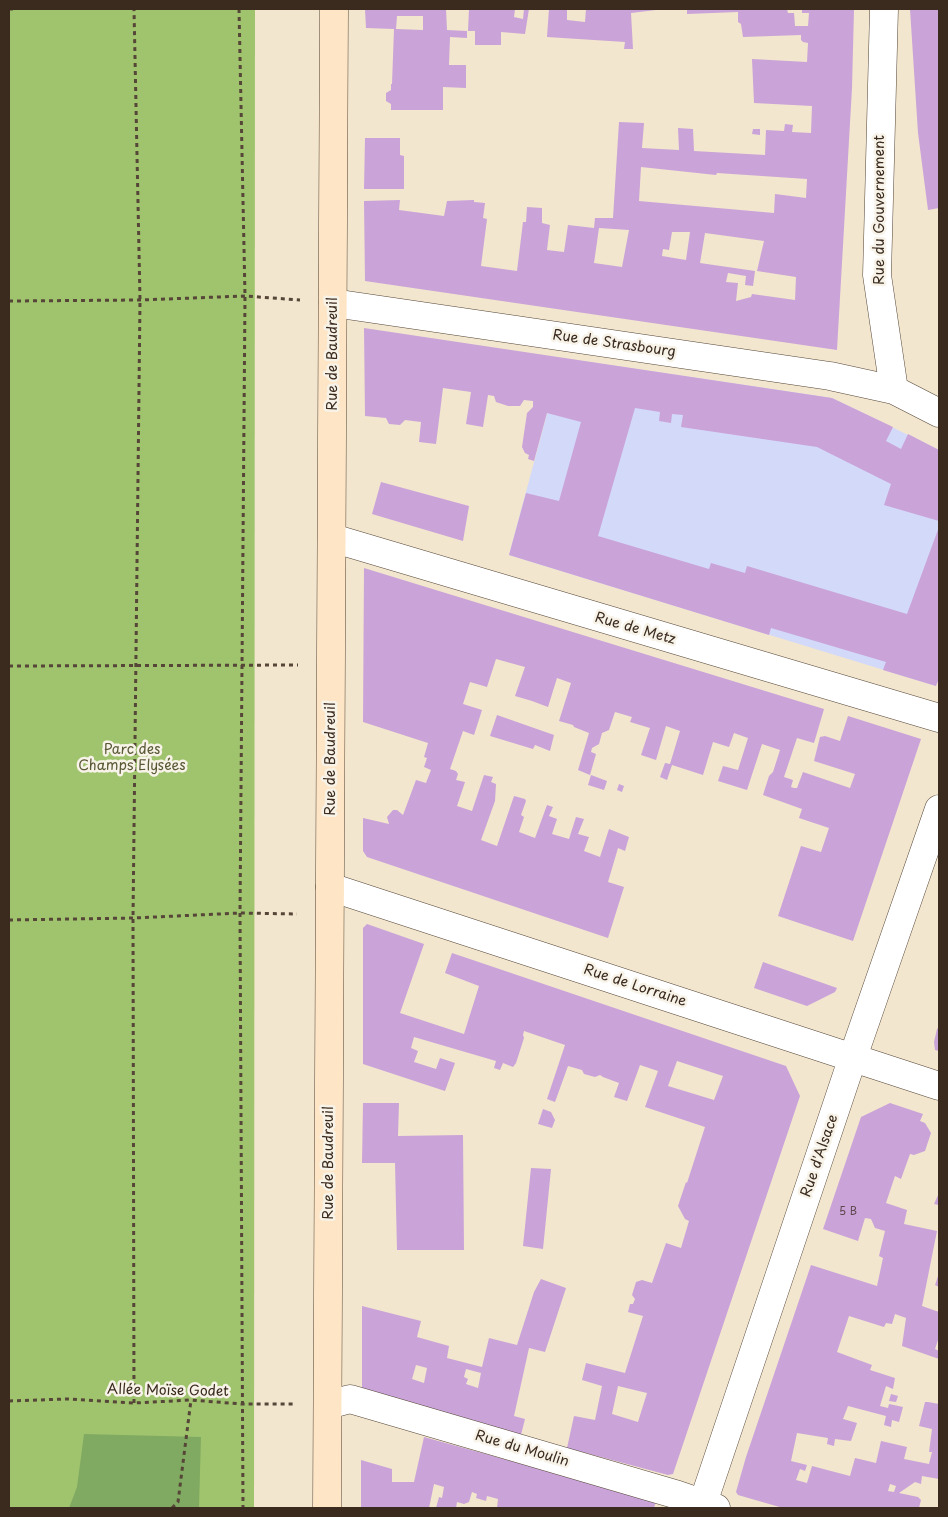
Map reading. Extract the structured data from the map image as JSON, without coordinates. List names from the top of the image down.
{
  "streets": {
    "main road": ["Rue de Baudreuil"],
    "street": [
      "Rue du Gouvernement",
      "Rue de Strasbourg",
      "Rue de Metz",
      "Rue de Lorraine",
      "Rue d'Alsace",
      "Rue du Moulin"
    ],
    "path": ["Allée Moïse Godet"]
  },
  "crossings": [
    ["Rue du Gouvernement", "Rue de Strasbourg"],
    ["Rue de Strasbourg", "Rue de Baudreuil"],
    ["Rue de Baudreuil", "Rue de Metz"],
    ["Rue de Baudreuil", "Rue de Lorraine"],
    ["Rue de Baudreuil", "Allée Moïse Godet"],
    ["Rue de Baudreuil", "Rue du Moulin"],
    ["Rue de Lorraine", "Rue d'Alsace"],
    ["Rue d'Alsace", "Rue du Moulin"],
    ["Allée Moïse Godet", "Rue du Moulin"]
  ],
  "parks": ["Parc des Champs Elysées"],
  "house_numbers": ["5 B"]
}
